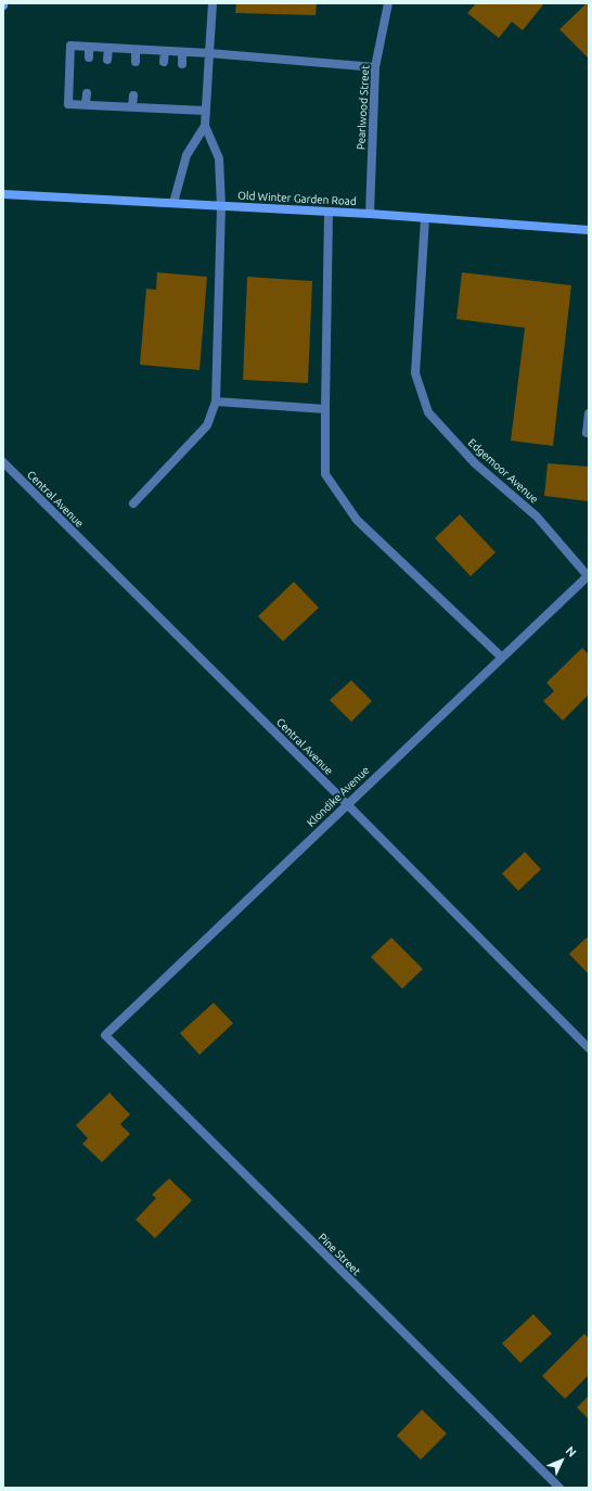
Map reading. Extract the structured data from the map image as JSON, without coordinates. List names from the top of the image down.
{
  "streets": {
    "main road": ["Old Winter Garden Road"],
    "street": [
      "Pearlwood Street",
      "Edgemoor Avenue",
      "Central Avenue",
      "Klondike Avenue",
      "Pine Street"
    ]
  },
  "crossings": [
    ["Pearlwood Street", "Old Winter Garden Road"],
    ["Old Winter Garden Road", "Edgemoor Avenue"],
    ["Edgemoor Avenue", "Klondike Avenue"],
    ["Central Avenue", "Klondike Avenue"],
    ["Klondike Avenue", "Pine Street"]
  ],
  "north": "top right"
}
